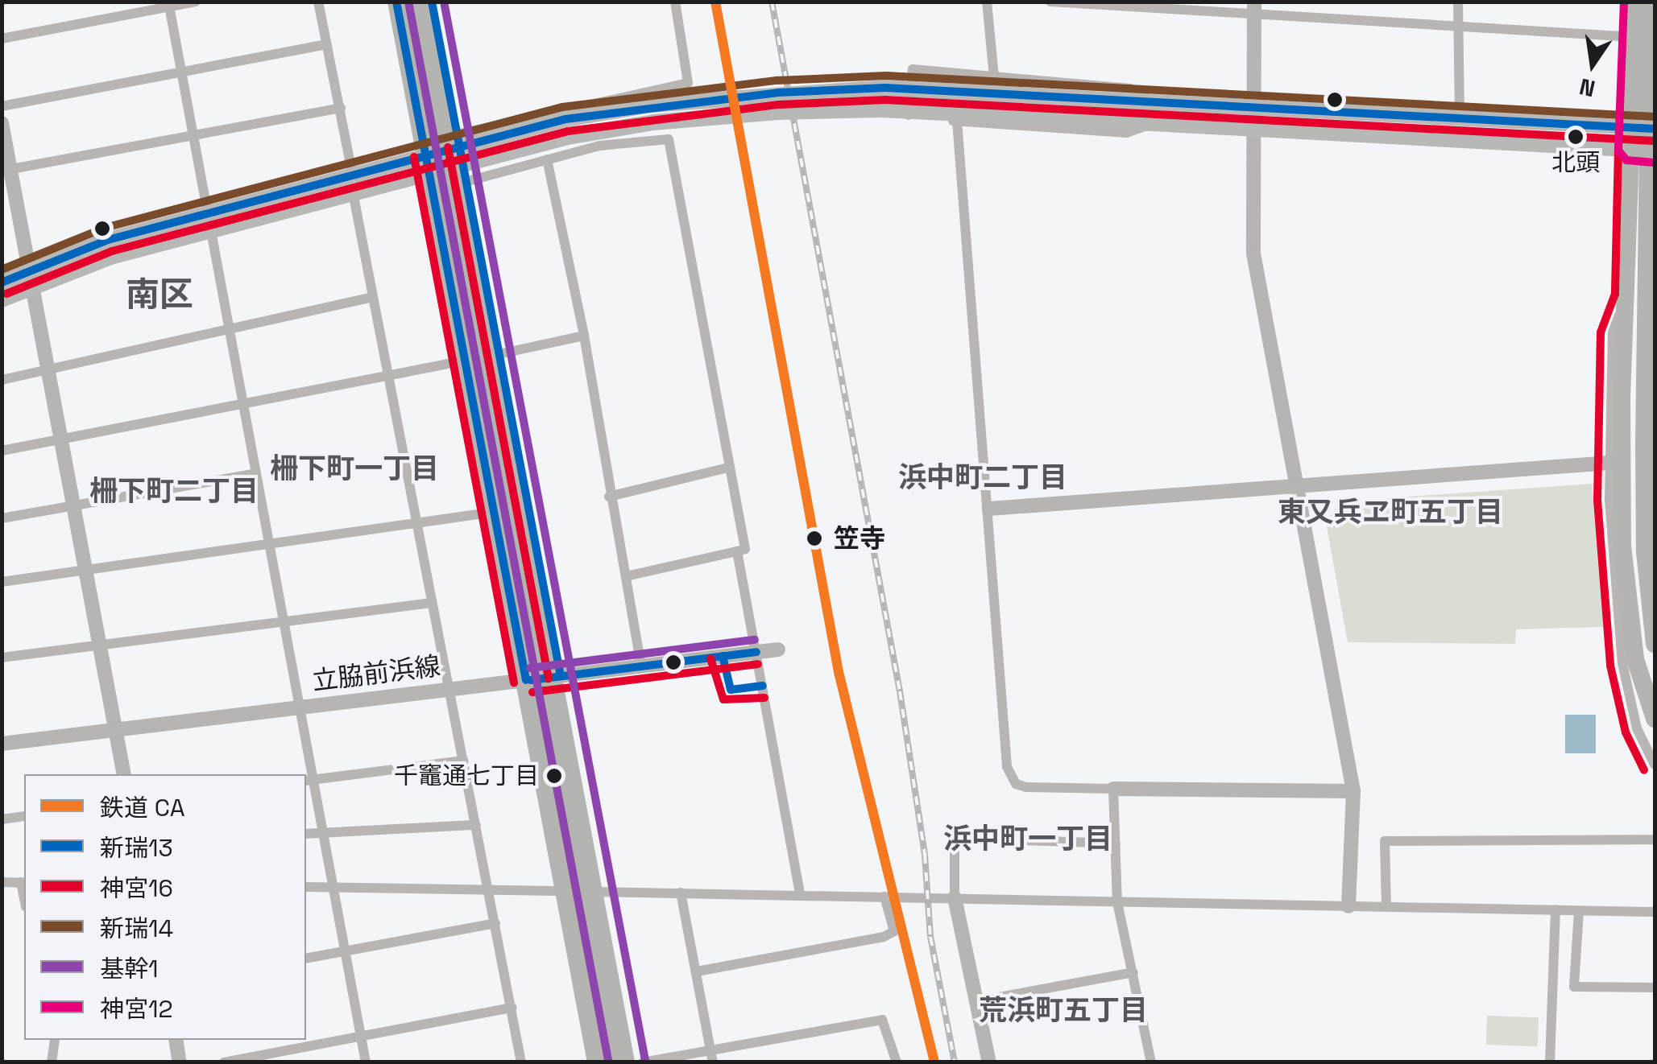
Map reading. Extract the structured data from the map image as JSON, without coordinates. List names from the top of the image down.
{
  "streets": {
    "street": ["立脇前浜線"]
  },
  "districts": [
    "南区",
    "柵下町一丁目",
    "浜中町二丁目",
    "柵下町二丁目",
    "東又兵ヱ町五丁目",
    "浜中町一丁目",
    "荒浜町五丁目"
  ],
  "places": ["北頭", "笠寺", "千竈通七丁目"],
  "lines": [
    "rail line CA",
    "transit line 新瑞13",
    "transit line 基幹1",
    "transit line 神宮12",
    "transit line 新瑞14",
    "transit line 神宮16"
  ],
  "legend": [
    "鉄道 CA",
    "新瑞13",
    "神宮16",
    "新瑞14",
    "基幹1",
    "神宮12"
  ],
  "north": "bottom"
}
